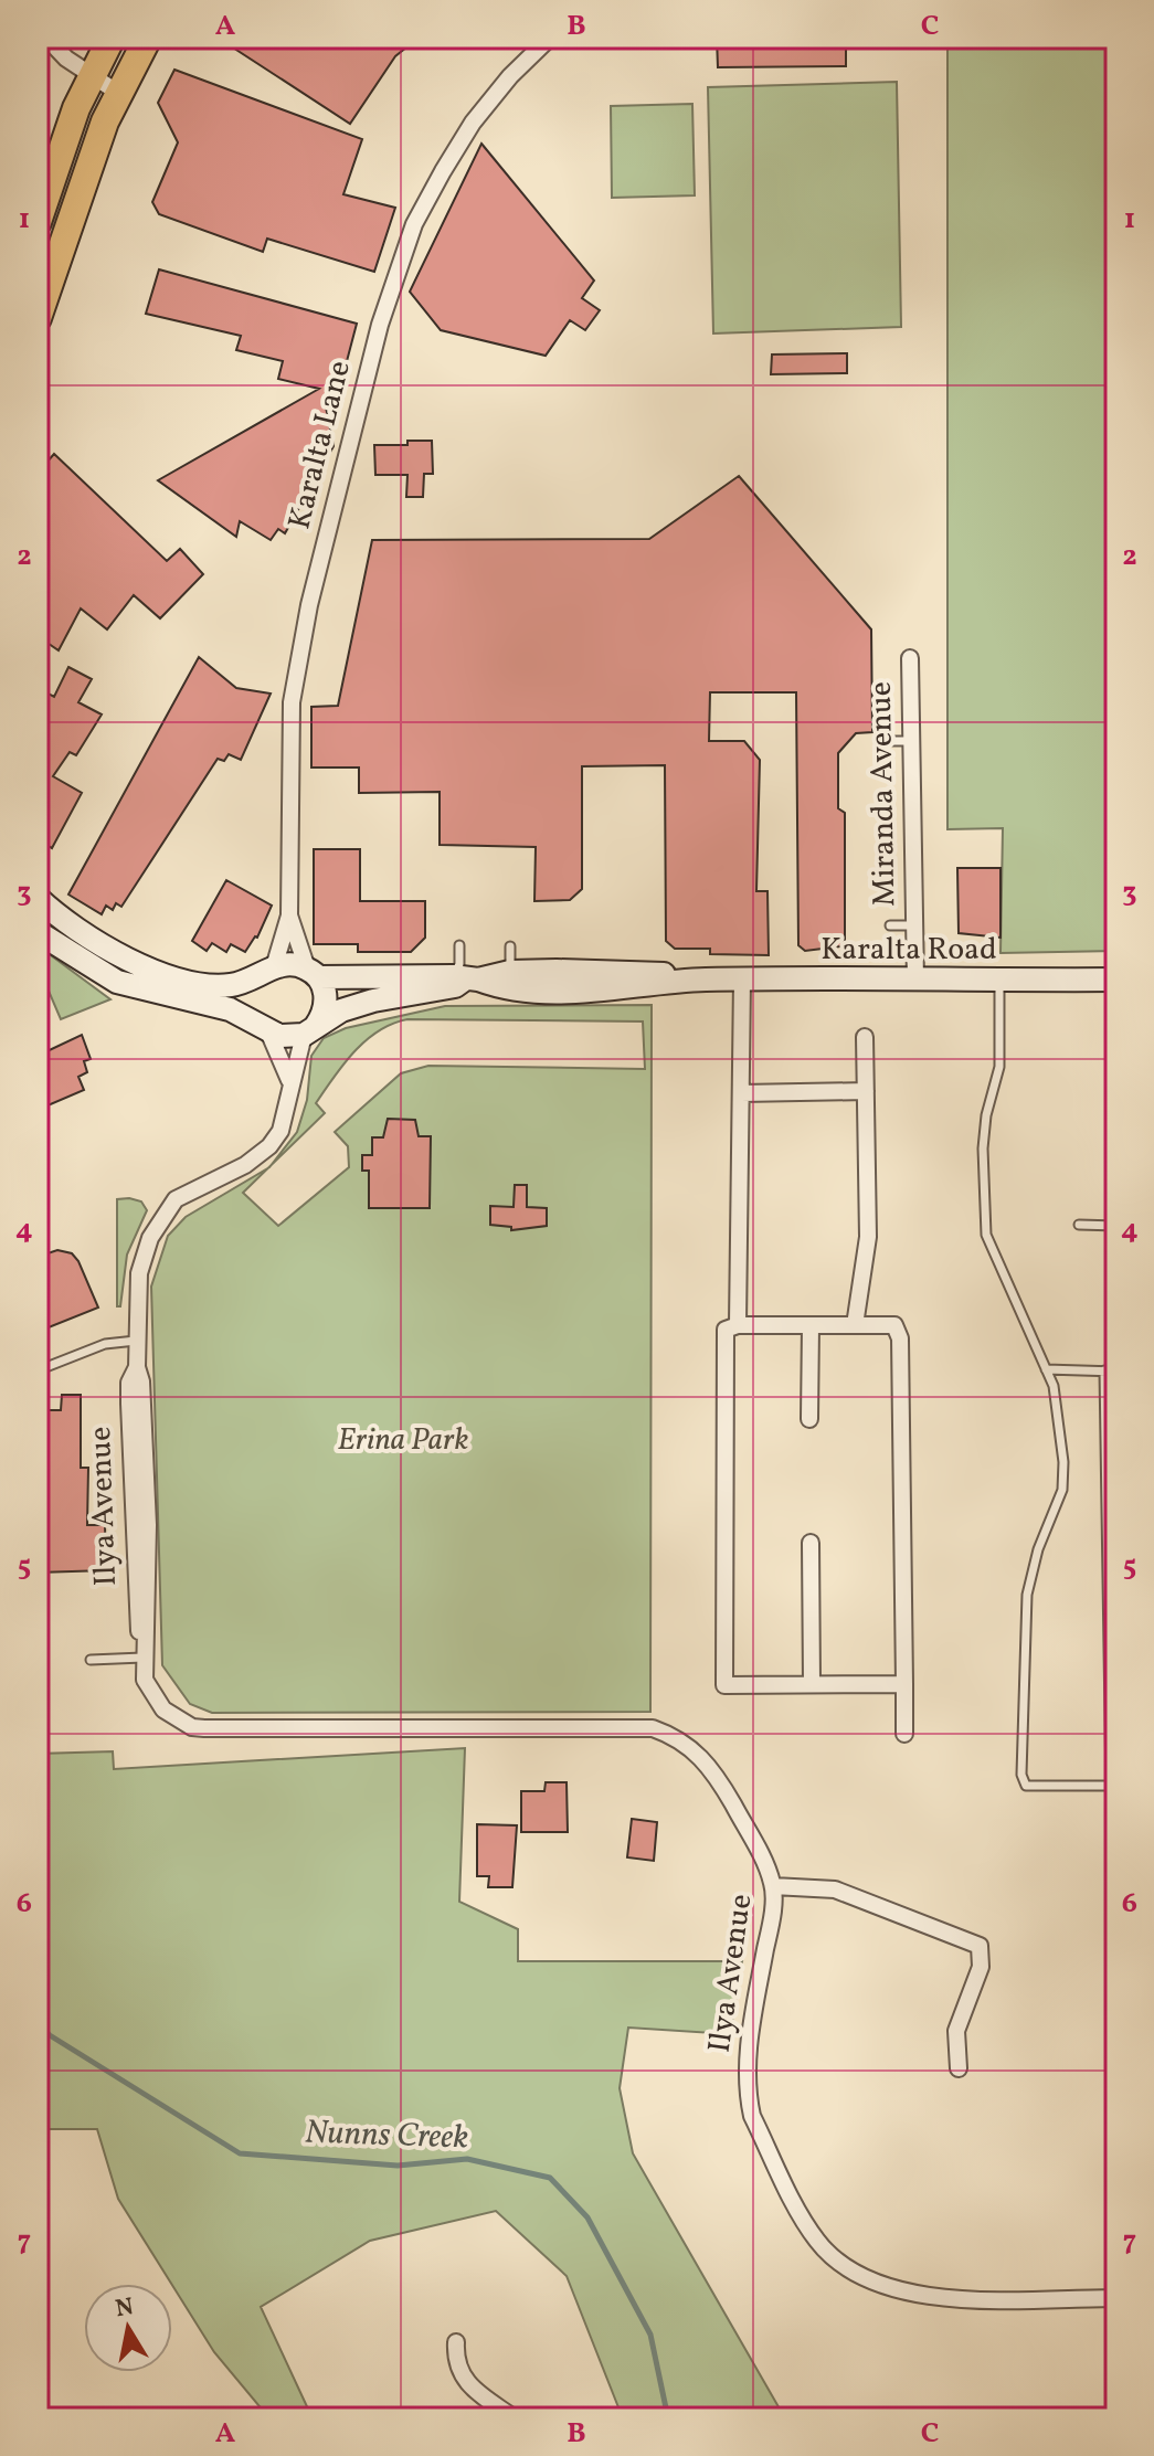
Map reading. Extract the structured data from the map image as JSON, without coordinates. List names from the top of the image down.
{
  "streets": {
    "street": [
      "Karalta Lane",
      "Miranda Avenue",
      "Karalta Road",
      "Ilya Avenue"
    ]
  },
  "crossings": [
    ["Karalta Lane", "Karalta Road"],
    ["Karalta Lane", "Ilya Avenue"],
    ["Miranda Avenue", "Karalta Road"],
    ["Karalta Road", "Ilya Avenue"]
  ],
  "water": ["Nunns Creek"],
  "parks": ["Erina Park"],
  "north": "top",
  "grid": {
    "columns": ["A", "B", "C"],
    "rows": [
      "1",
      "2",
      "3",
      "4",
      "5",
      "6",
      "7"
    ]
  }
}
